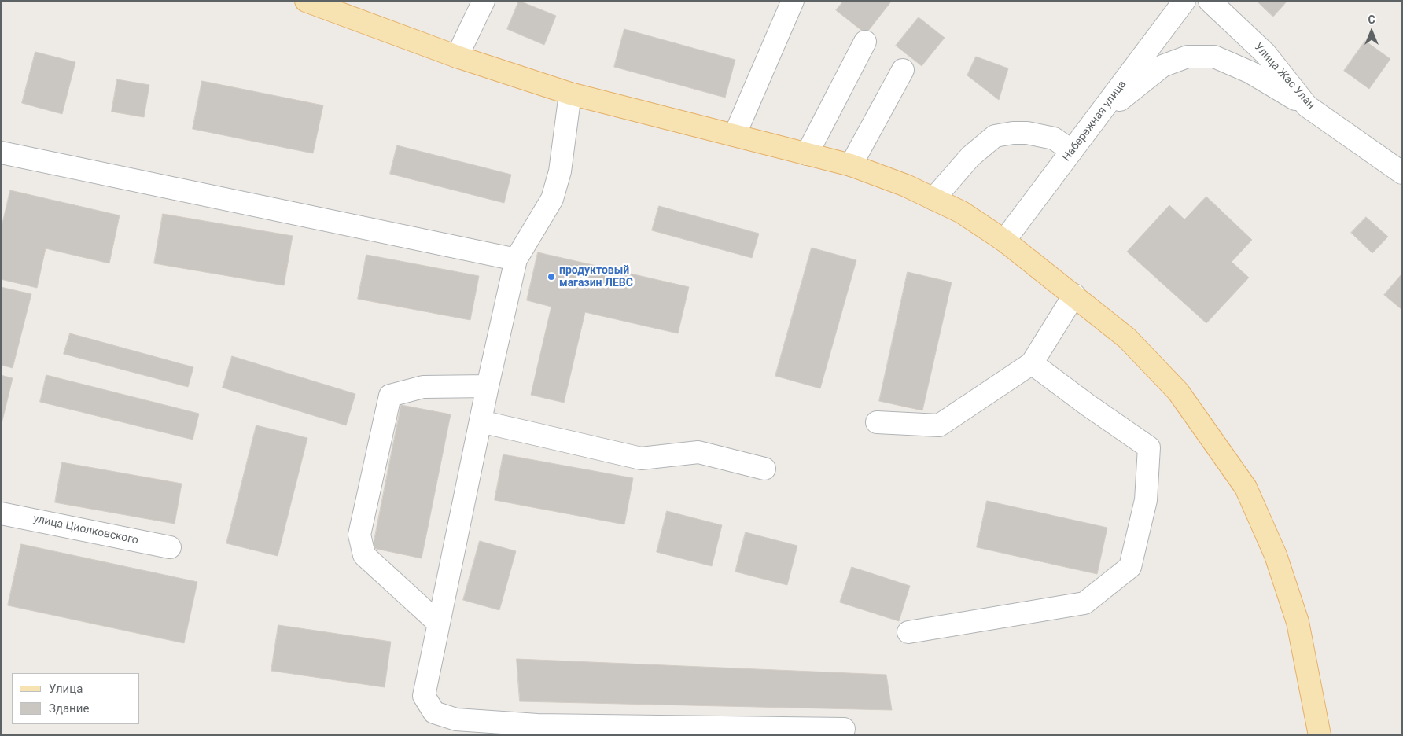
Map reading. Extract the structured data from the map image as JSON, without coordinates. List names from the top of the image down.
{
  "streets": {
    "street": ["Улица Жас Улан", "Набережная улица", "улица Циолковского"]
  },
  "places": ["продуктовый магазин ЛЕВС"],
  "legend": ["Улица", "Здание"],
  "north": "top"
}
